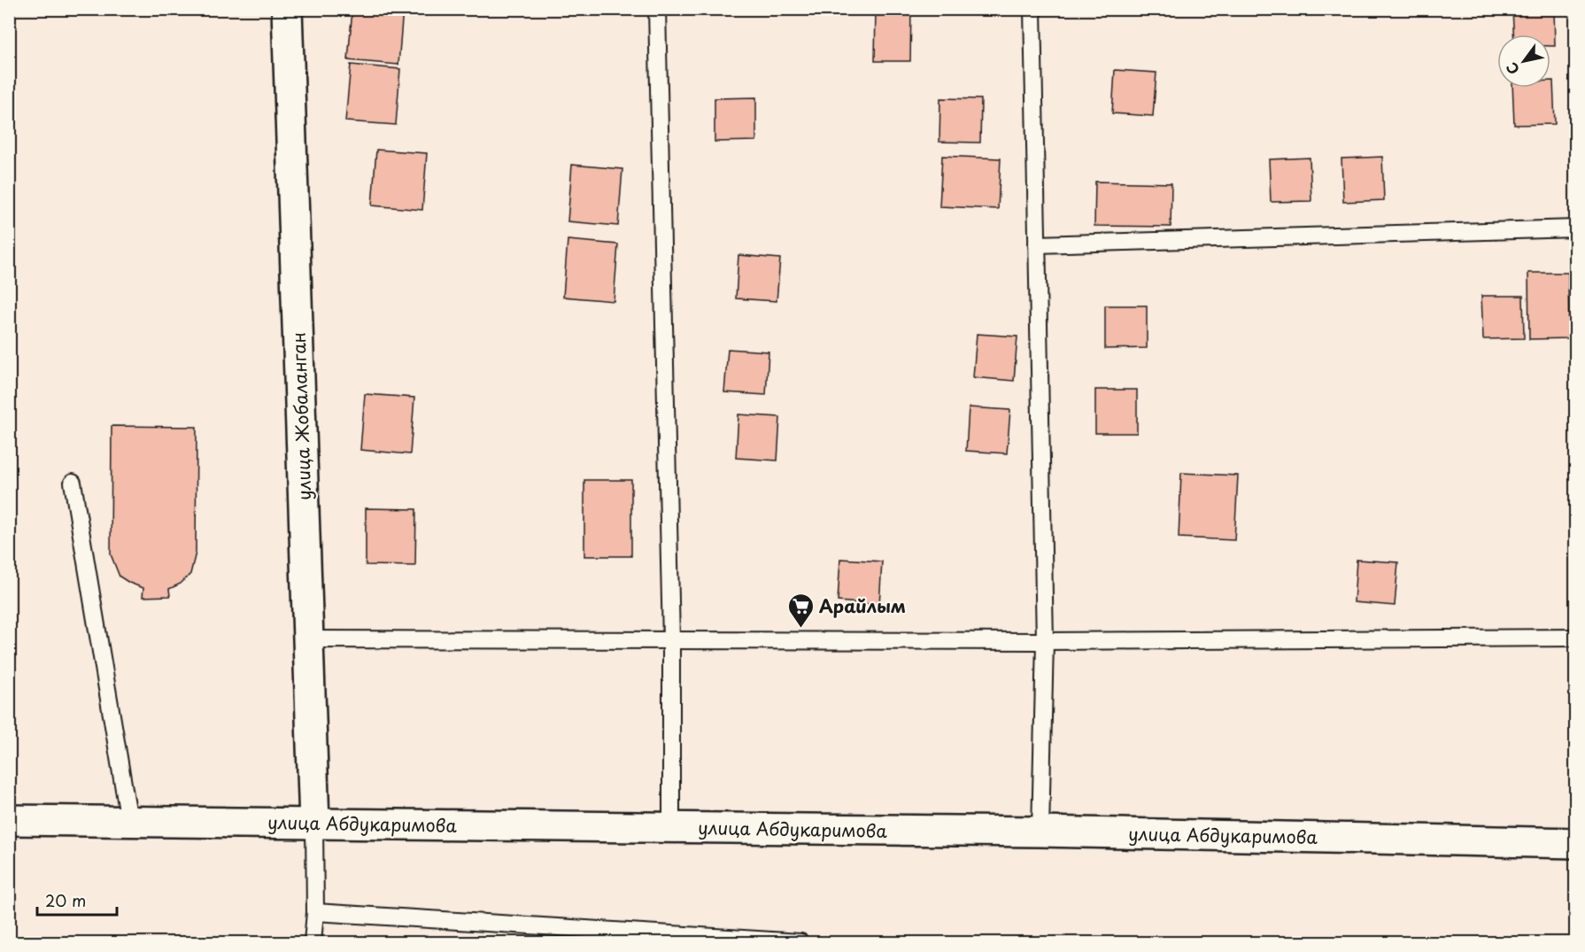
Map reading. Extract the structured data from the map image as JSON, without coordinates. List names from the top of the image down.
{
  "streets": {
    "main road": ["улица Жобаланган", "улица Абдукаримова"]
  },
  "crossings": [
    ["улица Жобаланган", "улица Абдукаримова"]
  ],
  "places": {
    "supermarket": ["Арайлым"]
  },
  "scale_bar": "20 m",
  "north": "bottom left"
}
